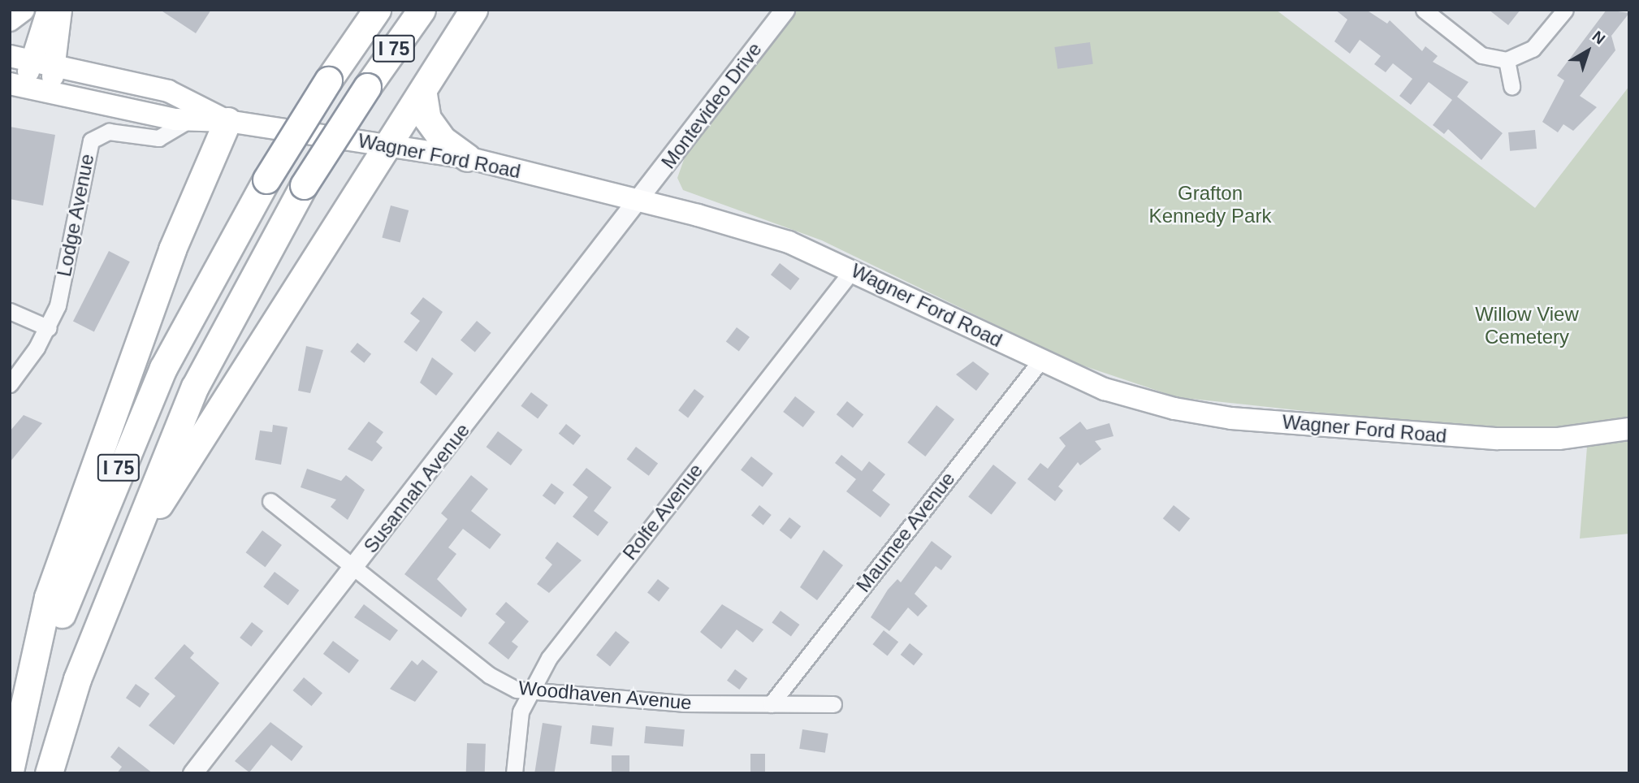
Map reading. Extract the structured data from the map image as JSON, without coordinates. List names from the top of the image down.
{
  "streets": {
    "highway": ["I 75"],
    "main road": ["Wagner Ford Road"],
    "street": [
      "Montevideo Drive",
      "Lodge Avenue",
      "Susannah Avenue",
      "Rolfe Avenue",
      "Maumee Avenue",
      "Woodhaven Avenue"
    ]
  },
  "crossings": [
    ["Montevideo Drive", "Wagner Ford Road"],
    ["Montevideo Drive", "Susannah Avenue"],
    ["Wagner Ford Road", "Lodge Avenue"],
    ["Wagner Ford Road", "Susannah Avenue"],
    ["Wagner Ford Road", "Rolfe Avenue"],
    ["Wagner Ford Road", "Maumee Avenue"],
    ["Susannah Avenue", "Woodhaven Avenue"],
    ["Rolfe Avenue", "Woodhaven Avenue"],
    ["Maumee Avenue", "Woodhaven Avenue"]
  ],
  "parks": ["Grafton Kennedy Park", "Willow View Cemetery"],
  "north": "top right"
}
